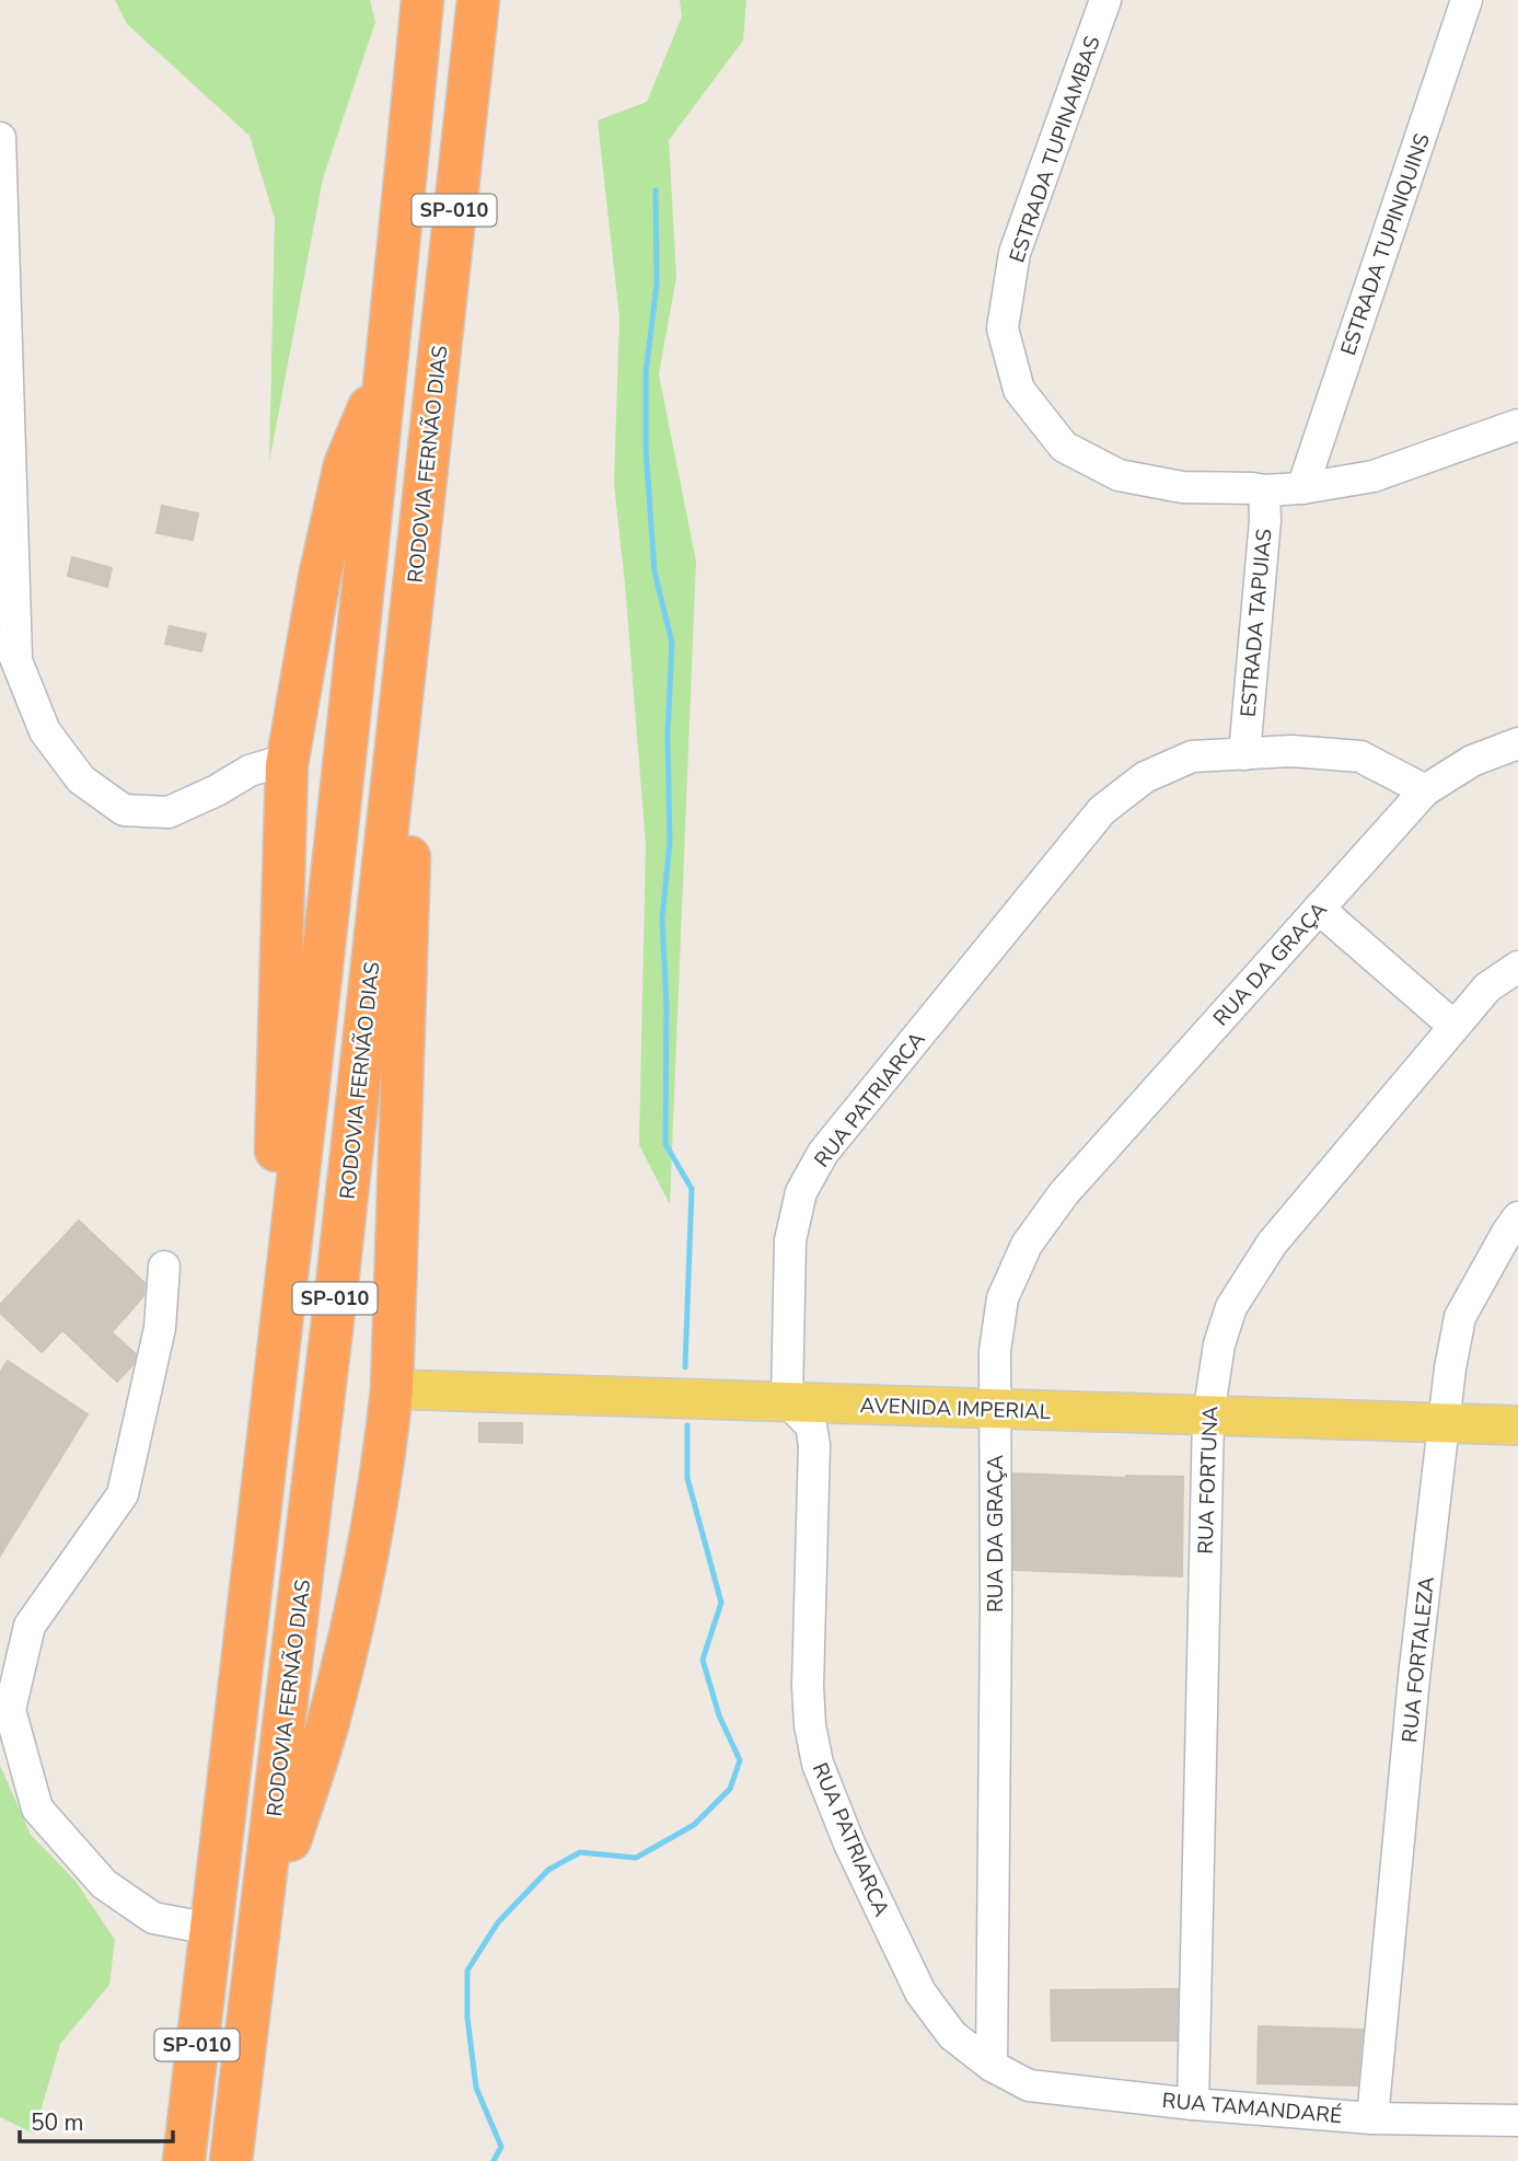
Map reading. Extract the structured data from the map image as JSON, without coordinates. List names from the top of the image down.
{
  "streets": {
    "highway": ["SP-010", "RODOVIA FERNÃO DIAS"],
    "main road": ["AVENIDA IMPERIAL"],
    "street": [
      "ESTRADA TUPINAMBAS",
      "ESTRADA TUPINIQUINS",
      "ESTRADA TAPUIAS",
      "RUA DA GRAÇA",
      "RUA PATRIARCA",
      "RUA FORTUNA",
      "RUA FORTALEZA",
      "RUA TAMANDARÉ"
    ]
  },
  "crossings": [
    ["ESTRADA TUPINAMBAS", "ESTRADA TUPINIQUINS"],
    ["ESTRADA TUPINAMBAS", "ESTRADA TAPUIAS"],
    ["ESTRADA TAPUIAS", "RUA PATRIARCA"],
    ["RUA DA GRAÇA", "RUA PATRIARCA"],
    ["RUA DA GRAÇA", "AVENIDA IMPERIAL"],
    ["RUA DA GRAÇA", "RUA TAMANDARÉ"],
    ["RUA PATRIARCA", "AVENIDA IMPERIAL"],
    ["RUA PATRIARCA", "RUA TAMANDARÉ"],
    ["AVENIDA IMPERIAL", "RUA FORTUNA"],
    ["AVENIDA IMPERIAL", "RUA FORTALEZA"],
    ["RUA FORTUNA", "RUA TAMANDARÉ"],
    ["RUA FORTALEZA", "RUA TAMANDARÉ"]
  ],
  "scale_bar": "50 m"
}
